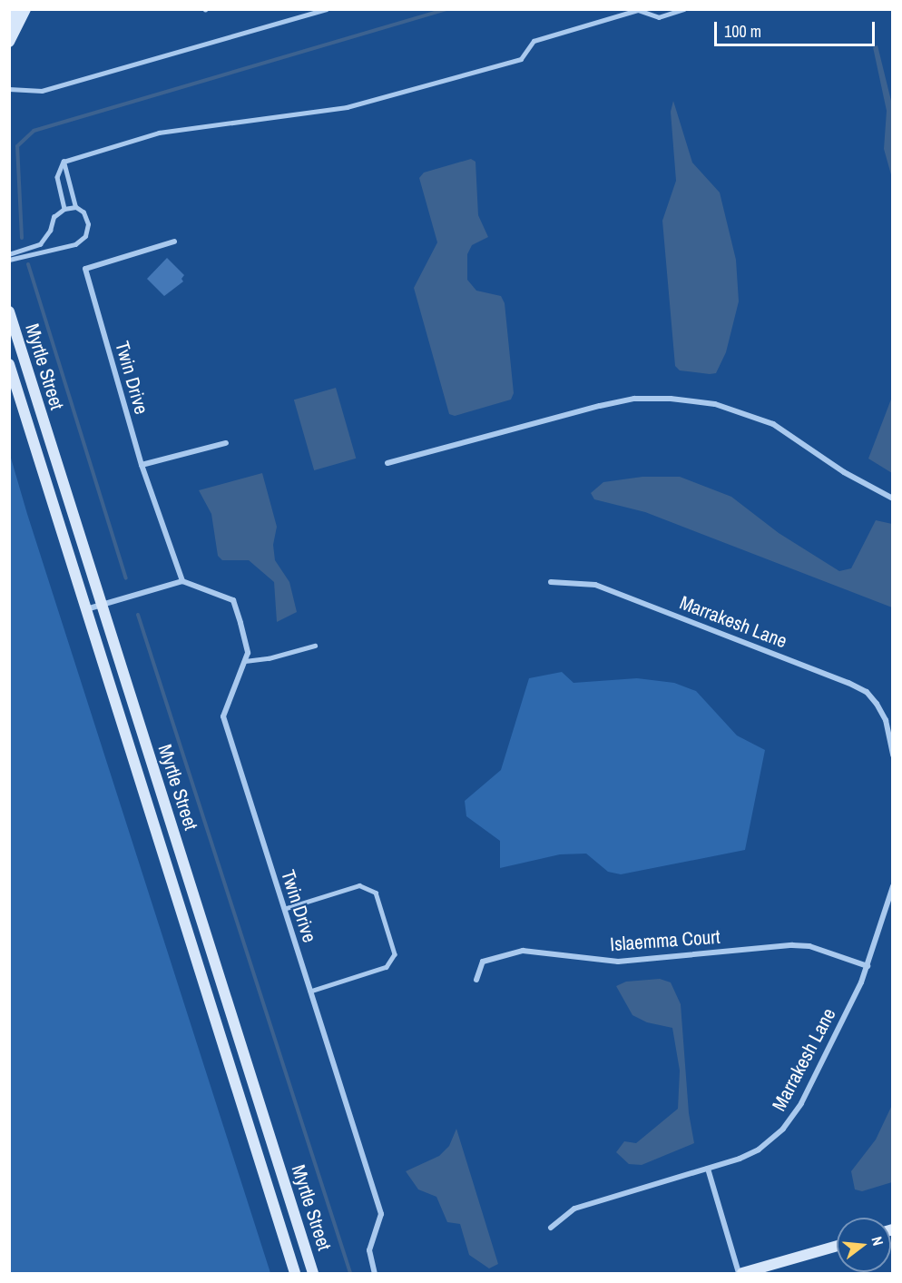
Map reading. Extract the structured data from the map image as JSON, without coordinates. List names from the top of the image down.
{
  "streets": {
    "street": [
      "Myrtle Street",
      "Twin Drive",
      "Marrakesh Lane",
      "Islaemma Court"
    ]
  },
  "crossings": [
    ["Marrakesh Lane", "Islaemma Court"]
  ],
  "scale_bar": "100 m",
  "north": "right"
}
